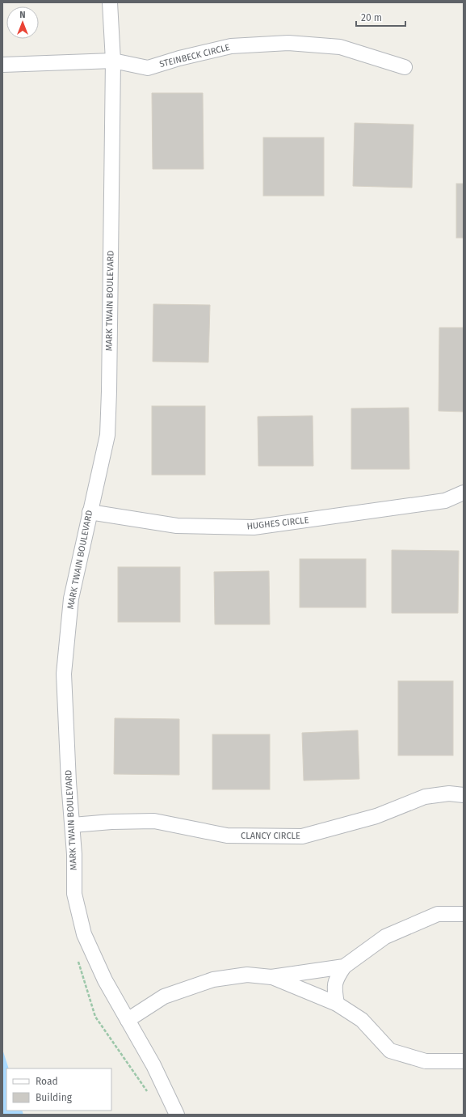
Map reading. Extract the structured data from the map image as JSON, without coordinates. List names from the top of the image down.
{
  "streets": {
    "street": [
      "STEINBECK CIRCLE",
      "MARK TWAIN BOULEVARD",
      "HUGHES CIRCLE",
      "CLANCY CIRCLE"
    ]
  },
  "crossings": [
    ["STEINBECK CIRCLE", "MARK TWAIN BOULEVARD"],
    ["MARK TWAIN BOULEVARD", "HUGHES CIRCLE"],
    ["MARK TWAIN BOULEVARD", "CLANCY CIRCLE"]
  ],
  "legend": ["Road", "Building"],
  "scale_bar": "20 m",
  "north": "top"
}
